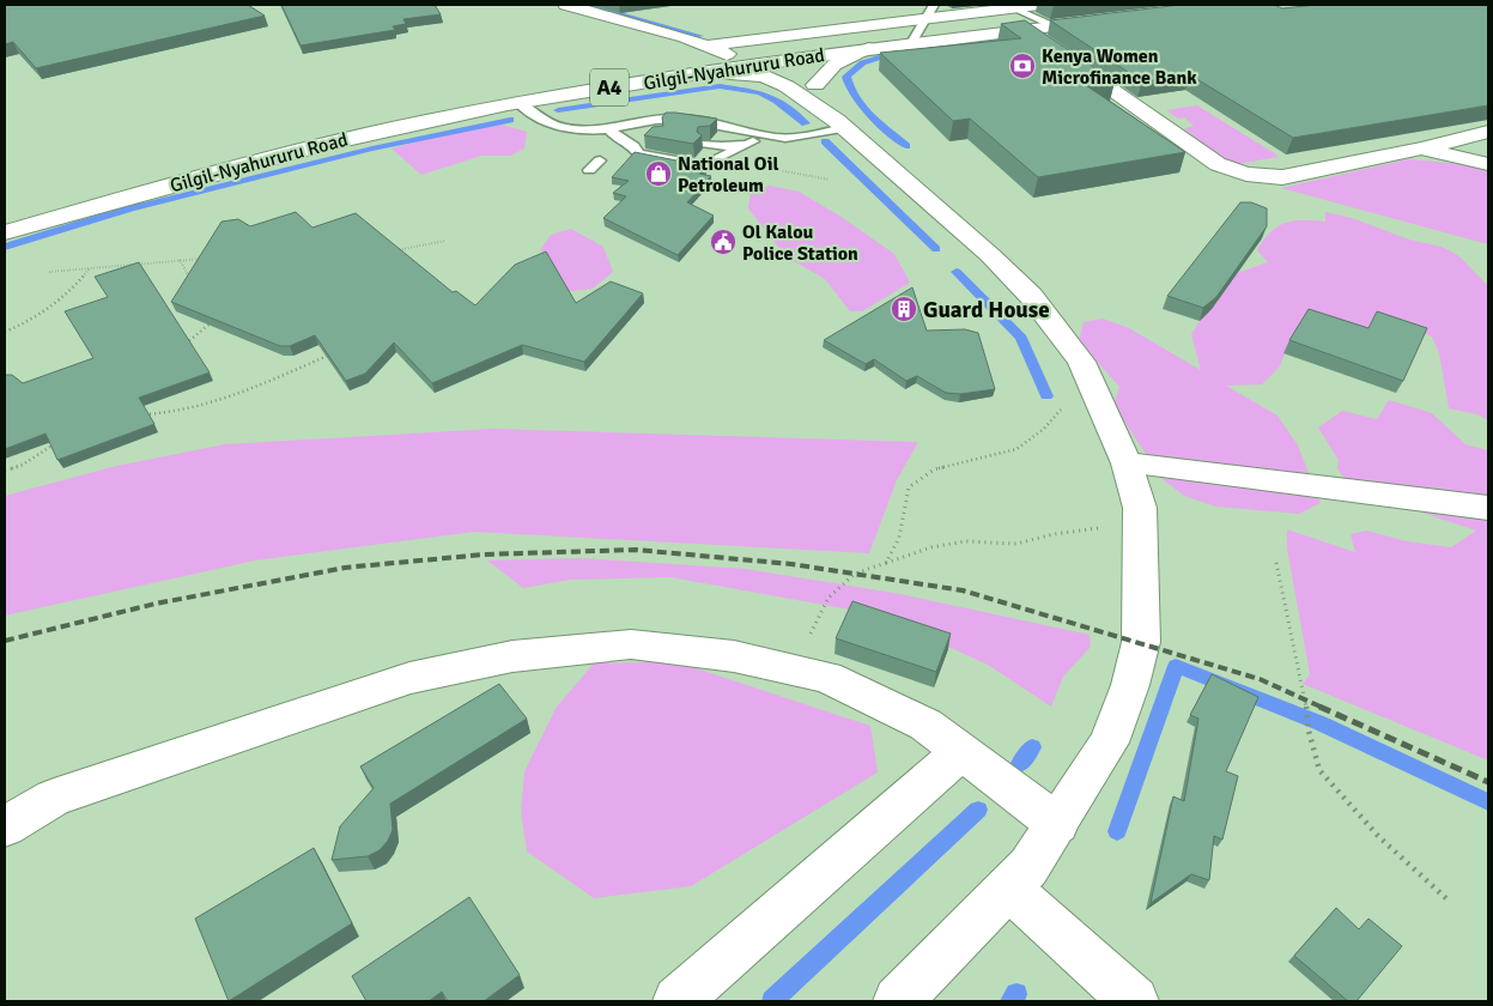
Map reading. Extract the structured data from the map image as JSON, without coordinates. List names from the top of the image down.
{
  "streets": {
    "main road": ["Gilgil-Nyahururu Road", "A4"]
  },
  "places": {
    "bank": ["Kenya Women Microfinance Bank"],
    "shop": ["National Oil Petroleum"],
    "public building": ["Ol Kalou Police Station"],
    "building": ["Guard House"]
  }
}
